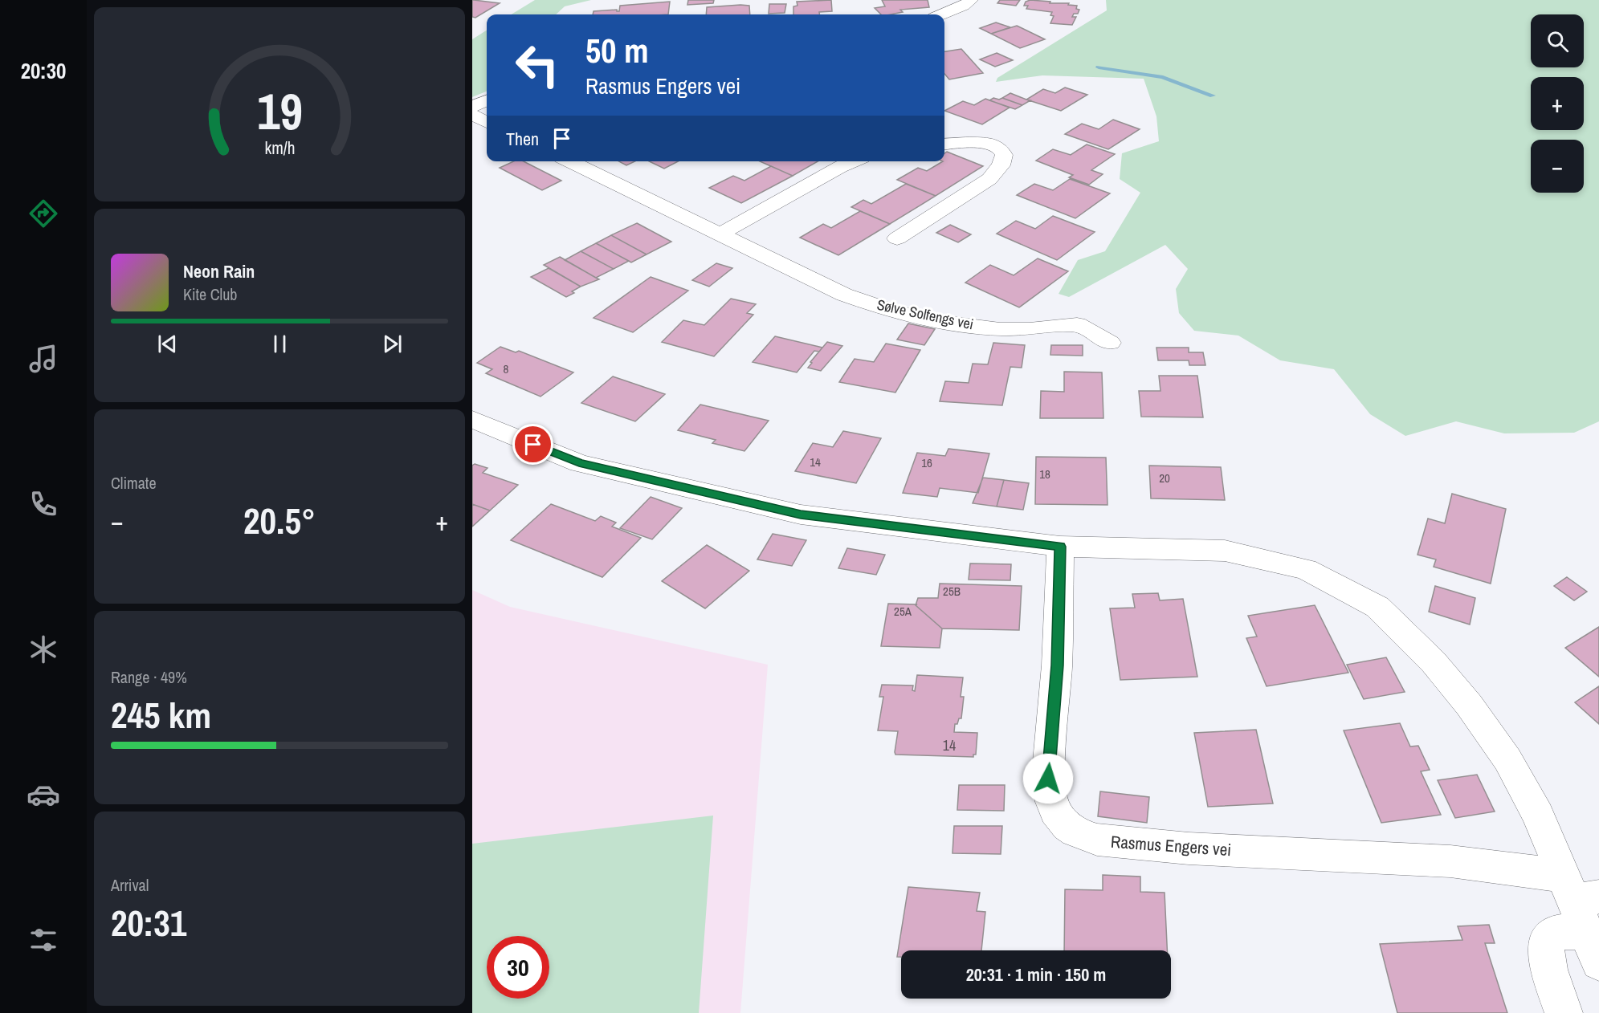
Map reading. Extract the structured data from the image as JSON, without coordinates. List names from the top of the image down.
{
  "streets": {
    "street": ["Sølve Solfengs vei", "Rasmus Engers vei"]
  },
  "house_numbers": [
    "8",
    "14",
    "16",
    "18",
    "20",
    "25B",
    "25A",
    "14"
  ],
  "page": {
    "tabs": "20:30",
    "map_buttons": ["+", "−"],
    "turn": ["50 m", "Rasmus Engers vei"],
    "then": "Then",
    "song": ["Neon Rain", "Kite Club"],
    "tile": [
      "Climate",
      ["Range · 49%", "245 km"],
      ["Arrival", "20:31"]
    ],
    "heat": ["−", "20.5°", "+"],
    "limit": "30",
    "trip": "20:31 · 1 min · 150 m",
    "gauge": ["19", "km/h"]
  }
}
